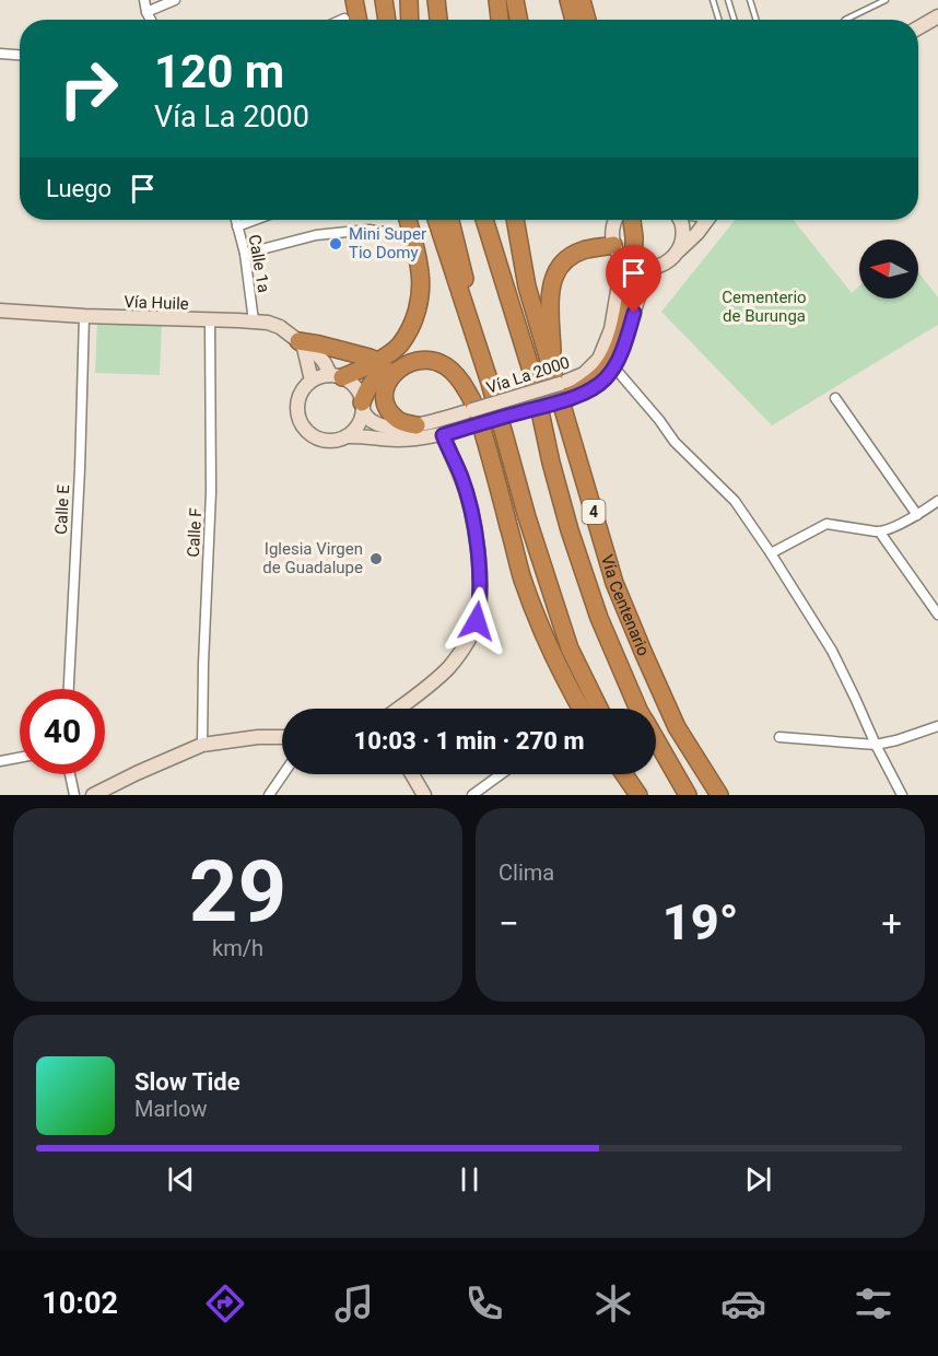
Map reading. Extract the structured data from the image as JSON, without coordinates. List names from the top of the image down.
{
  "streets": {
    "highway": ["4", "Vía Centenario"],
    "street": [
      "Calle 1a",
      "Vía Huile",
      "Vía La 2000",
      "Calle E",
      "Calle F"
    ]
  },
  "crossings": [
    ["Calle 1a", "Vía Huile"],
    ["Vía Huile", "Vía La 2000"],
    ["Vía Huile", "Calle E"],
    ["Vía Huile", "Calle F"],
    ["Vía La 2000", "Vía Centenario"]
  ],
  "parks": ["Cementerio de Burunga"],
  "places": ["Mini Super Tio Domy", "Iglesia Virgen de Guadalupe"],
  "north": "left",
  "page": {
    "turn": ["120 m", "Vía La 2000"],
    "then": "Luego",
    "limit": "40",
    "trip": "10:03 · 1 min · 270 m",
    "tile": [
      ["29", "km/h"],
      "Clima"
    ],
    "heat": ["−", "19°", "+"],
    "song": ["Slow Tide", "Marlow"],
    "tabs": "10:02"
  }
}
